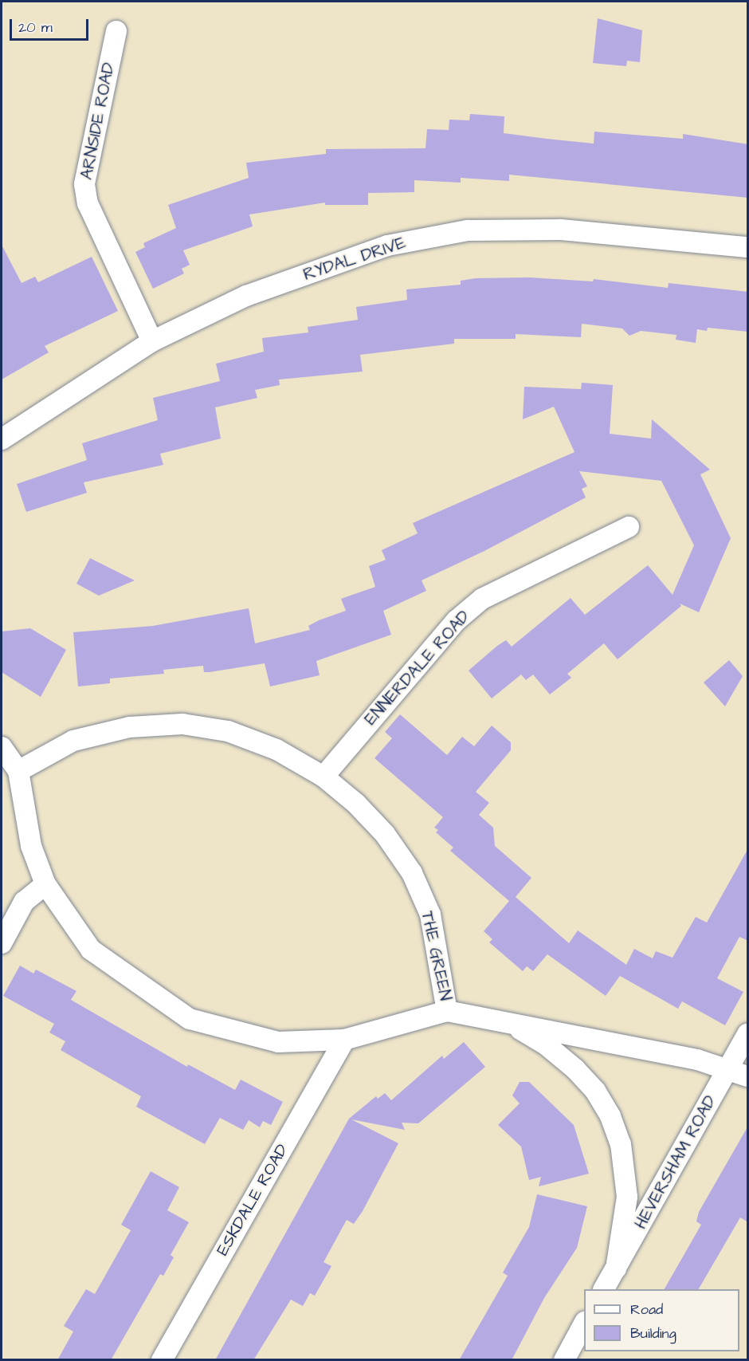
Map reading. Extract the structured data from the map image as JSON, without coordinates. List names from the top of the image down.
{
  "streets": {
    "street": [
      "ARNSIDE ROAD",
      "RYDAL DRIVE",
      "ENNERDALE ROAD",
      "THE GREEN",
      "HEVERSHAM ROAD",
      "ESKDALE ROAD"
    ]
  },
  "crossings": [
    ["ARNSIDE ROAD", "RYDAL DRIVE"],
    ["ENNERDALE ROAD", "THE GREEN"],
    ["THE GREEN", "HEVERSHAM ROAD"],
    ["THE GREEN", "ESKDALE ROAD"]
  ],
  "legend": ["Road", "Building"],
  "scale_bar": "20 m"
}
